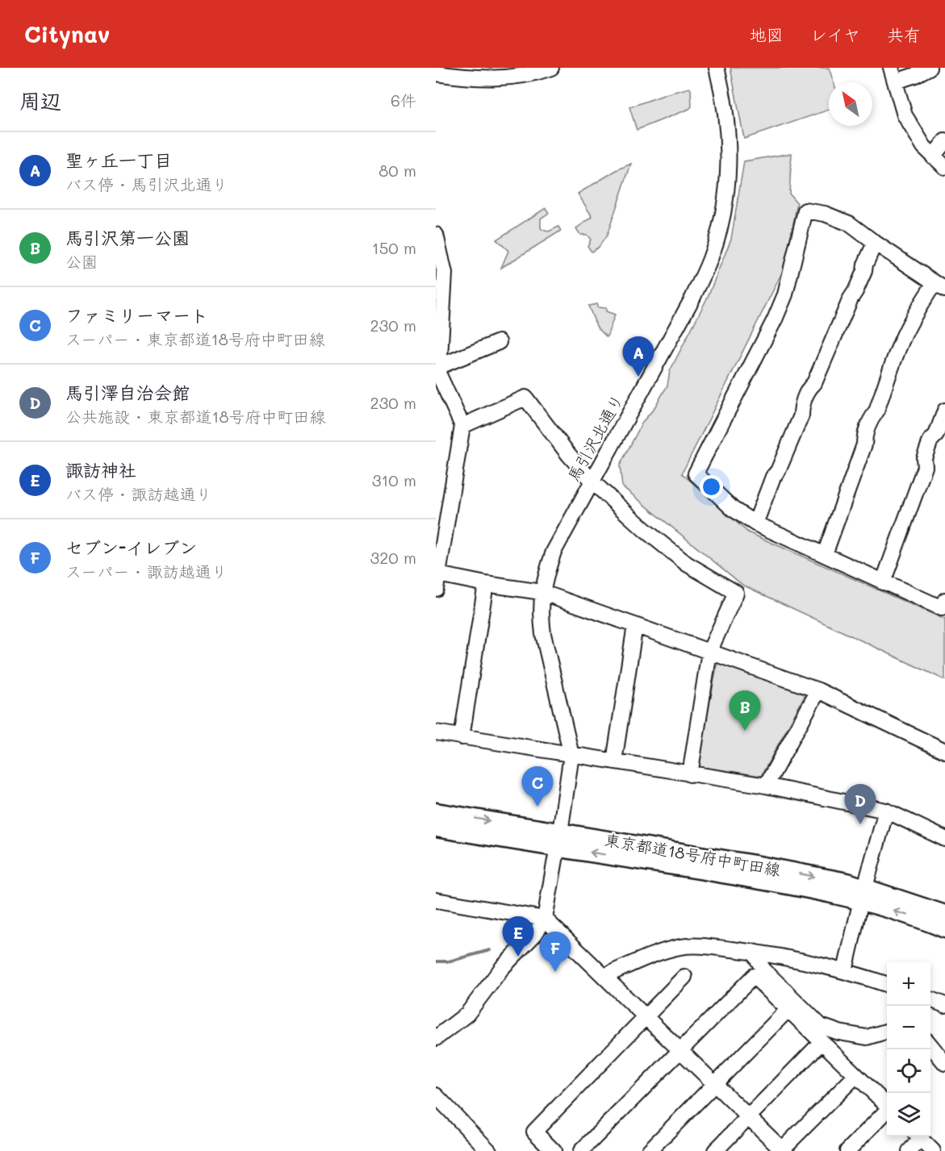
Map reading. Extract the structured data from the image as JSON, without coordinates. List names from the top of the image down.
{
  "streets": {
    "main road": ["東京都道18号府中町田線"],
    "street": ["馬引沢北通り"]
  },
  "crossings": [
    ["馬引沢北通り", "東京都道18号府中町田線"]
  ],
  "north": "top left",
  "page": {
    "header": "Citynav",
    "nav": ["地図", "レイヤ", "共有"],
    "heading": ["周辺", "6件"],
    "list": [
      {
        "mark": "A",
        "name": "聖ヶ丘一丁目",
        "note": "バス停 · 馬引沢北通り",
        "value": "80 m"
      },
      {
        "mark": "B",
        "name": "馬引沢第一公園",
        "note": "公園",
        "value": "150 m"
      },
      {
        "mark": "C",
        "name": "ファミリーマート",
        "note": "スーパー · 東京都道18号府中町田線",
        "value": "230 m"
      },
      {
        "mark": "D",
        "name": "馬引澤自治会館",
        "note": "公共施設 · 東京都道18号府中町田線",
        "value": "230 m"
      },
      {
        "mark": "E",
        "name": "諏訪神社",
        "note": "バス停 · 諏訪越通り",
        "value": "310 m"
      },
      {
        "mark": "F",
        "name": "セブン-イレブン",
        "note": "スーパー · 諏訪越通り",
        "value": "320 m"
      }
    ],
    "pins": [
      "A",
      "B",
      "C",
      "D",
      "E",
      "F"
    ],
    "map_buttons": ["+", "−"]
  }
}
